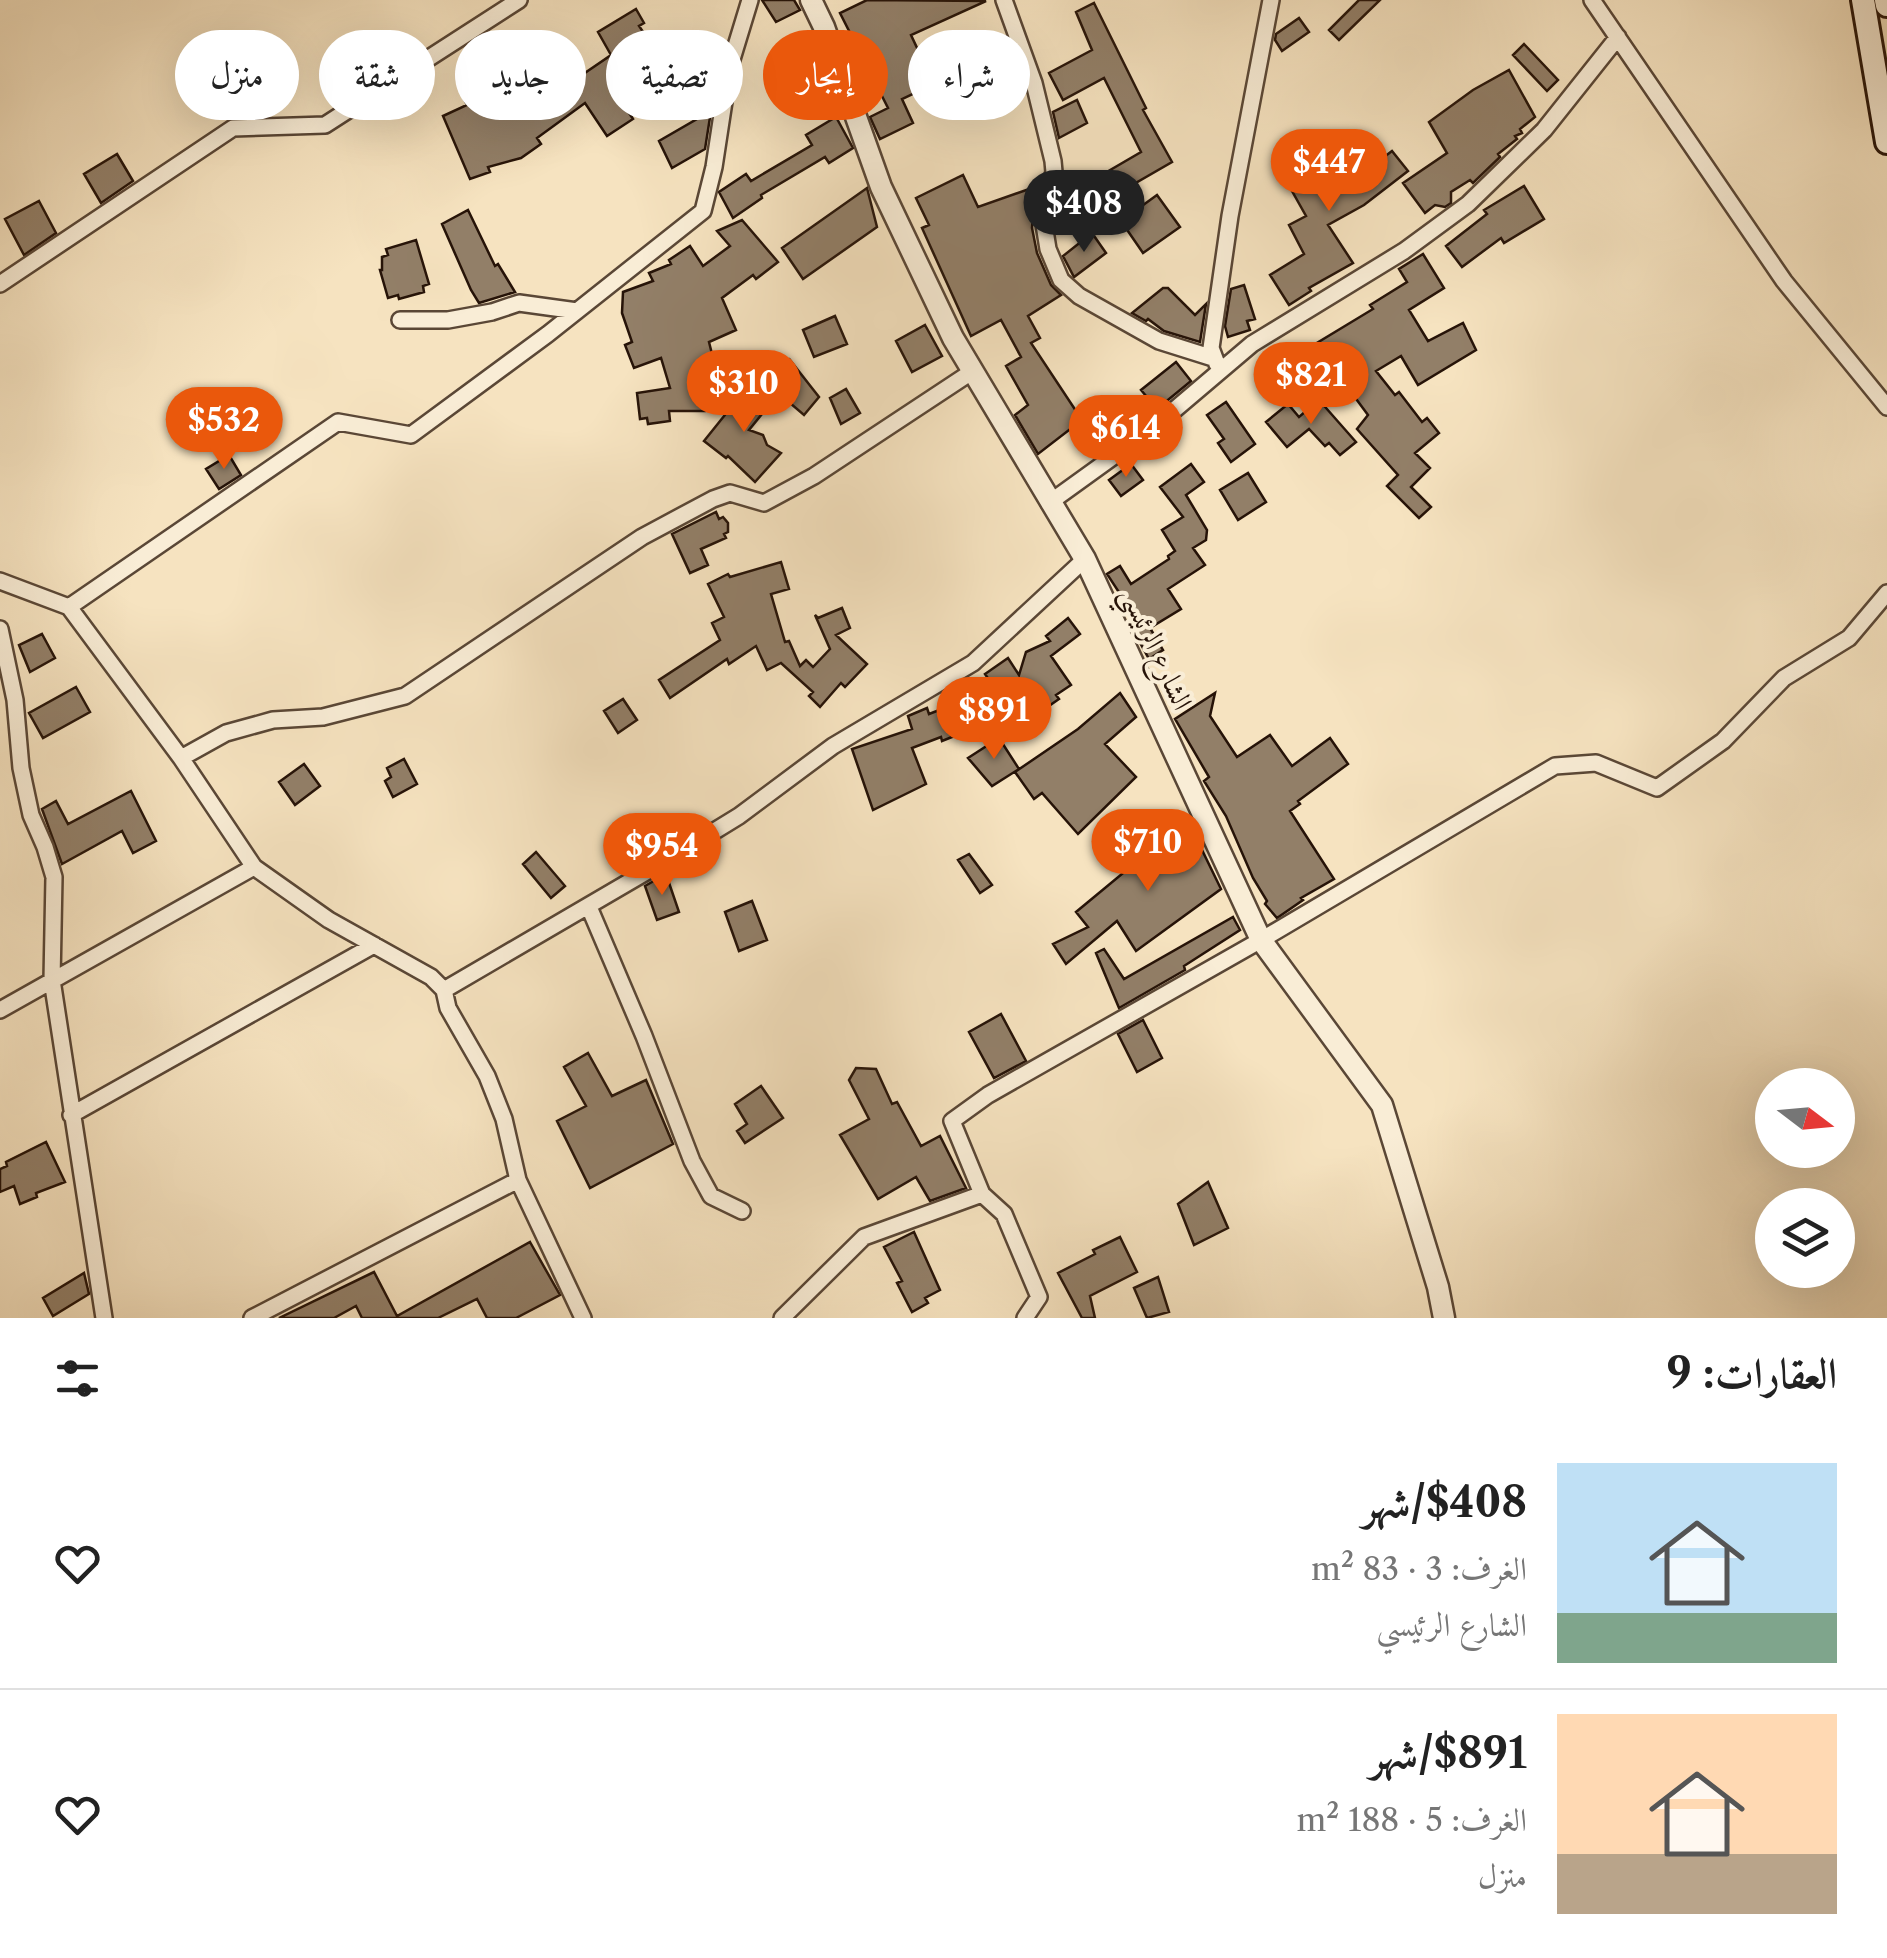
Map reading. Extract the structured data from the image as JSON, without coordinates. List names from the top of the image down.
{
  "streets": {
    "street": ["الشارع الرئيسي"]
  },
  "north": "right",
  "page": {
    "chip": [
      "شراء",
      "إيجار",
      "تصفية",
      "جديد",
      "شقة",
      "منزل"
    ],
    "price": [
      "$447",
      "$408",
      "$821",
      "$310",
      "$532",
      "$614",
      "$891",
      "$710",
      "$954"
    ],
    "heading": "العقارات: 9",
    "list": [
      {
        "name": "$408/شهر",
        "note": "الغرف: 3 · 83 m² · الشارع الرئيسي"
      },
      {
        "name": "$891/شهر",
        "note": "الغرف: 5 · 188 m² · منزل"
      }
    ]
  }
}
